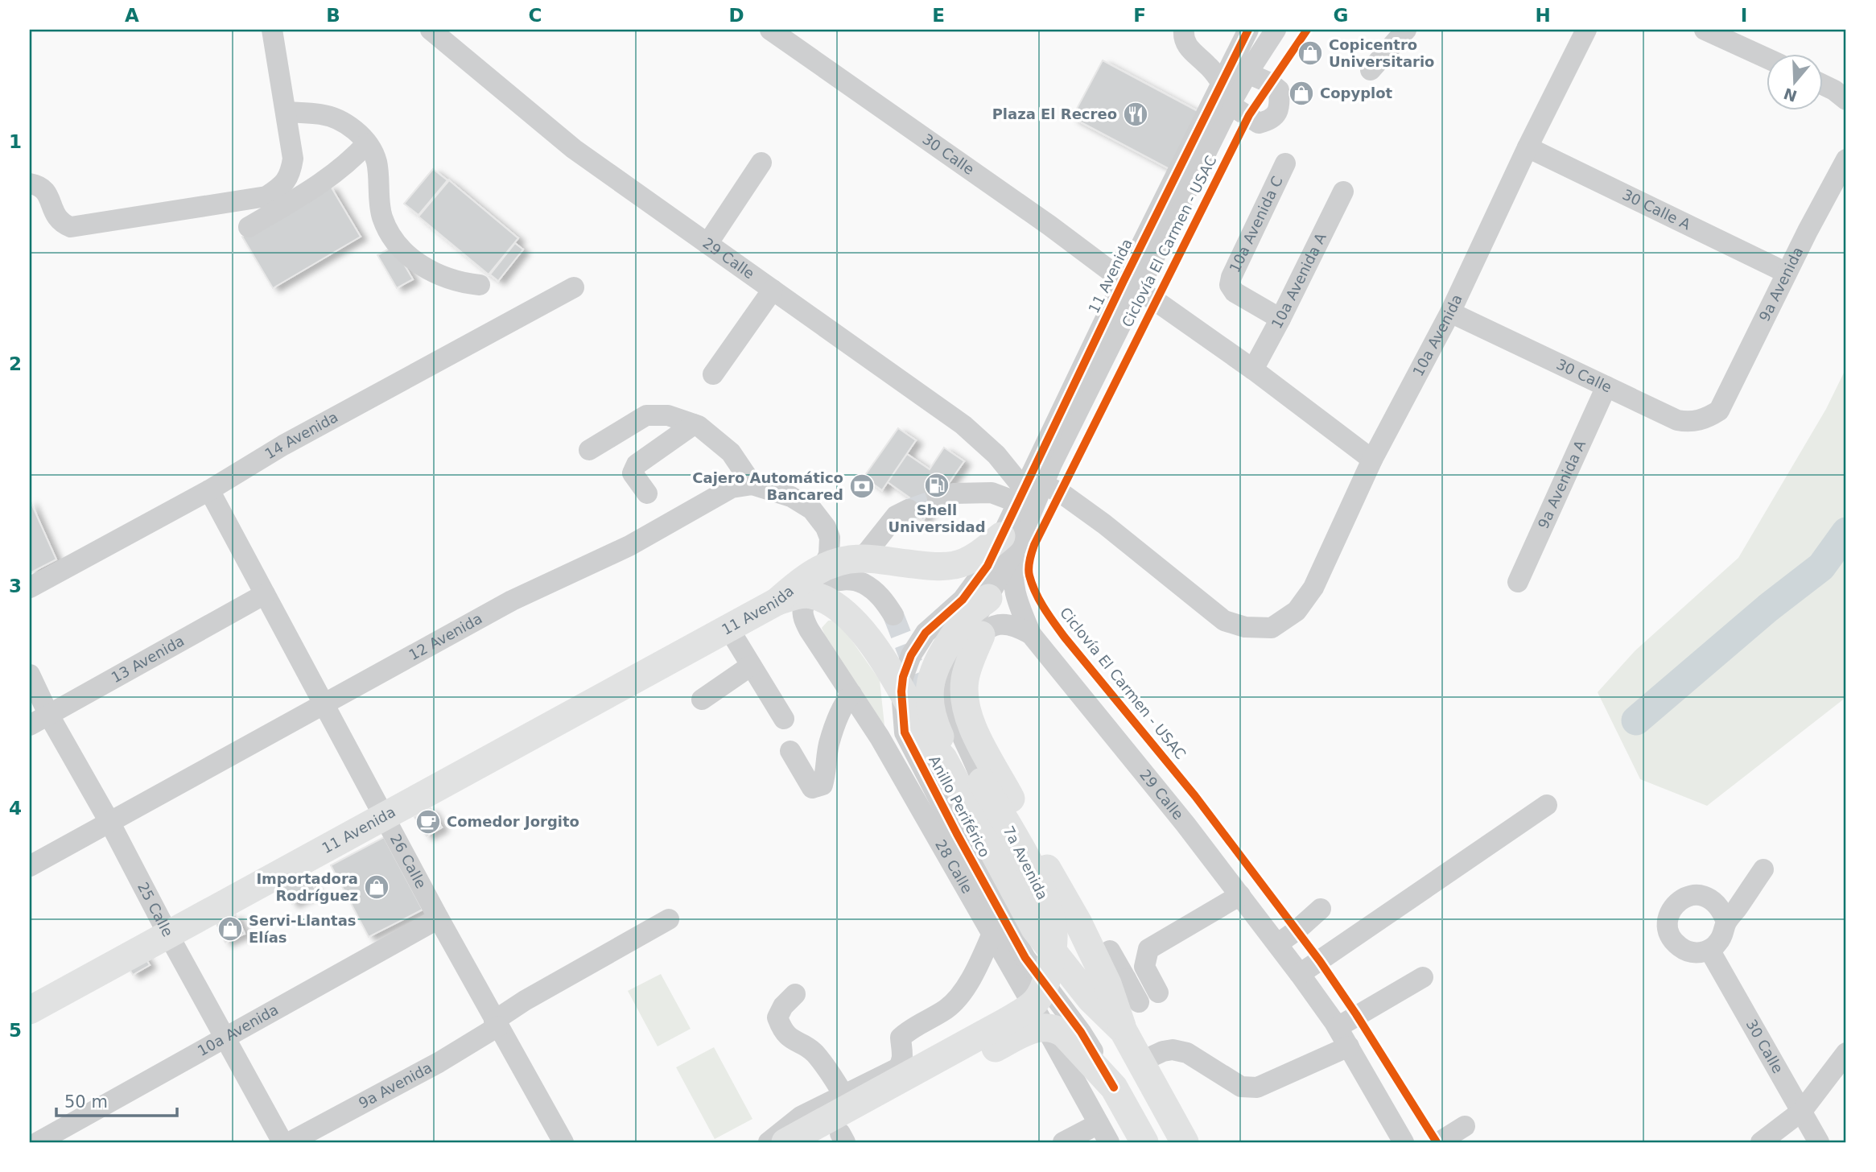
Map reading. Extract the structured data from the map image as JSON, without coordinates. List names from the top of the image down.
{
  "streets": {
    "main road": ["11 Avenida", "Anillo Periférico", "7a Avenida"],
    "street": [
      "30 Calle",
      "30 Calle A",
      "10a Avenida C",
      "29 Calle",
      "10a Avenida A",
      "9a Avenida",
      "10a Avenida",
      "14 Avenida",
      "9a Avenida A",
      "12 Avenida",
      "13 Avenida",
      "26 Calle",
      "28 Calle",
      "25 Calle"
    ],
    "cycle path": ["Ciclovía El Carmen - USAC"]
  },
  "crossings": [
    ["30 Calle", "11 Avenida"],
    ["30 Calle", "10a Avenida A"],
    ["30 Calle", "9a Avenida"],
    ["30 Calle", "10a Avenida"],
    ["30 Calle", "9a Avenida A"],
    ["30 Calle A", "9a Avenida"],
    ["30 Calle A", "10a Avenida"],
    ["10a Avenida C", "10a Avenida A"],
    ["29 Calle", "11 Avenida"],
    ["29 Calle", "10a Avenida"],
    ["29 Calle", "7a Avenida"],
    ["11 Avenida", "Anillo Periférico"],
    ["11 Avenida", "26 Calle"],
    ["11 Avenida", "7a Avenida"],
    ["11 Avenida", "25 Calle"],
    ["9a Avenida", "26 Calle"],
    ["10a Avenida", "26 Calle"],
    ["10a Avenida", "25 Calle"],
    ["14 Avenida", "26 Calle"],
    ["12 Avenida", "26 Calle"],
    ["12 Avenida", "25 Calle"],
    ["13 Avenida", "26 Calle"],
    ["13 Avenida", "25 Calle"],
    ["Anillo Periférico", "28 Calle"]
  ],
  "places": {
    "shop": [
      "Copicentro Universitario",
      "Copyplot",
      "Importadora Rodríguez",
      "Servi-Llantas Elías"
    ],
    "restaurant": ["Plaza El Recreo"],
    "fuel station": ["Shell Universidad"],
    "bank": ["Cajero Automático Bancared"],
    "cafe": ["Comedor Jorgito"]
  },
  "scale_bar": "50 m",
  "north": "bottom",
  "grid": {
    "columns": [
      "A",
      "B",
      "C",
      "D",
      "E",
      "F",
      "G",
      "H",
      "I"
    ],
    "rows": [
      "1",
      "2",
      "3",
      "4",
      "5"
    ]
  }
}
